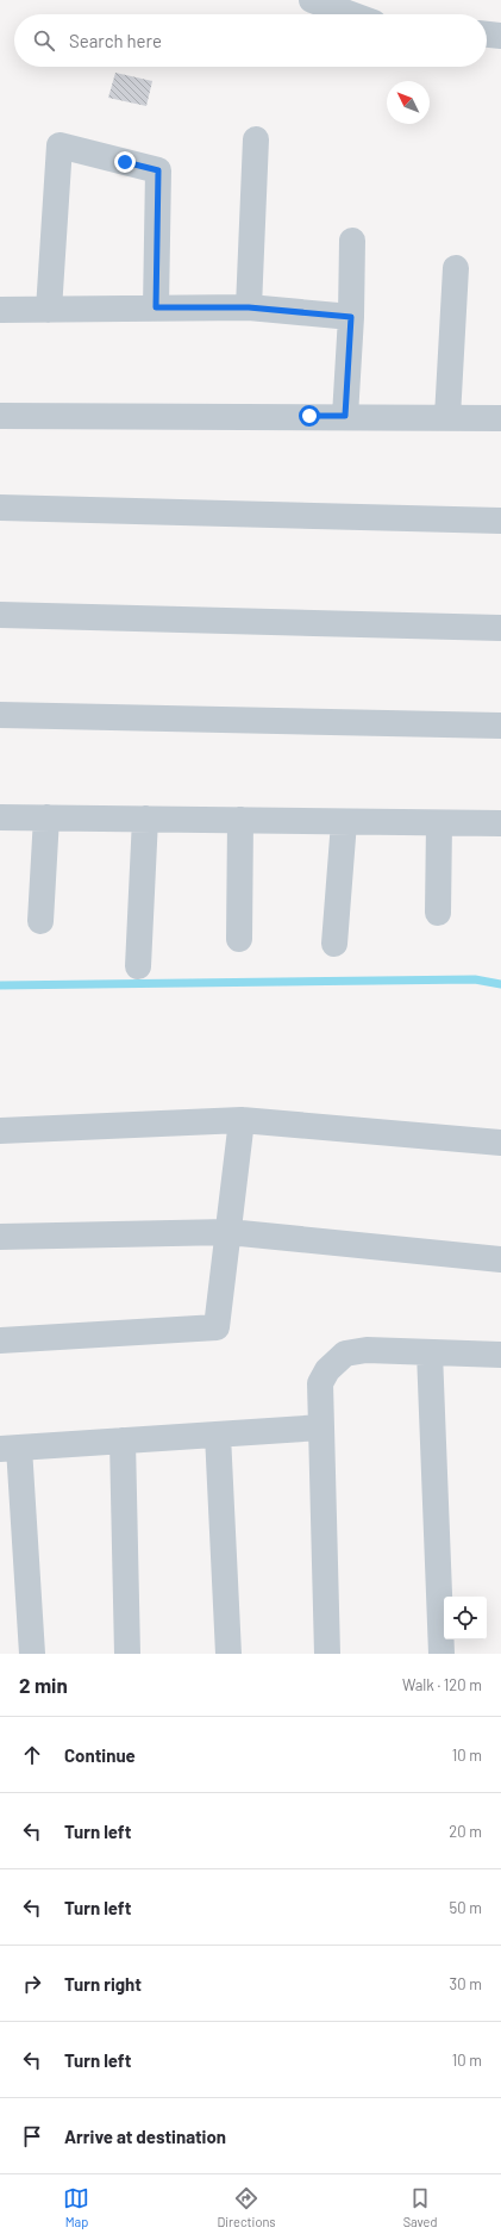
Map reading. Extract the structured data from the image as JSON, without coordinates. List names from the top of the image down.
{
  "north": "top left",
  "page": {
    "search": "Search here",
    "heading": ["2 min", "Walk · 120 m"],
    "list": [
      ["Continue", "10 m"],
      ["Turn left", "20 m"],
      ["Turn left", "50 m"],
      ["Turn right", "30 m"],
      ["Turn left", "10 m"],
      "Arrive at destination"
    ],
    "nav": ["Map", "Directions", "Saved"]
  }
}
